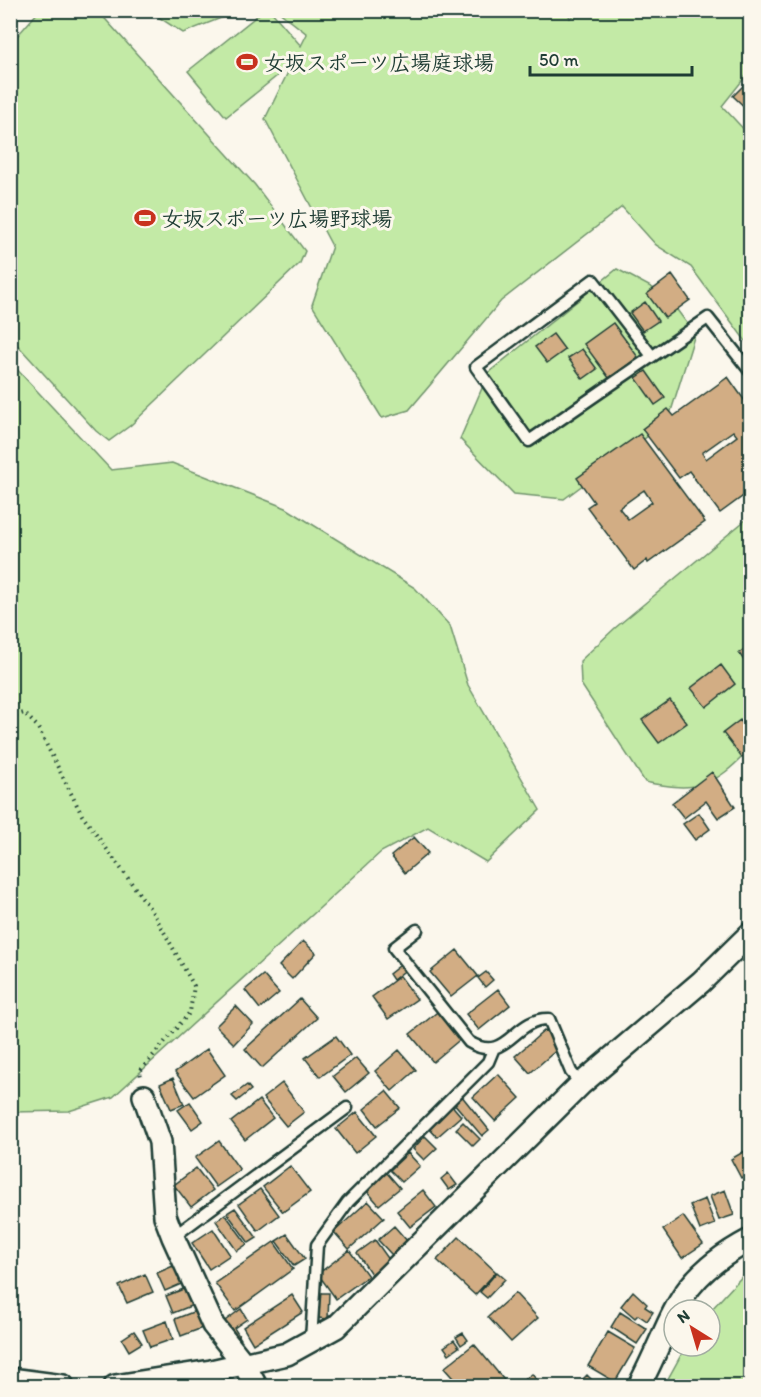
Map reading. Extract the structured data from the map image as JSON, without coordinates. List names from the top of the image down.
{
  "places": {
    "sports": ["女坂スポーツ広場庭球場", "女坂スポーツ広場野球場"]
  },
  "scale_bar": "50 m",
  "north": "top left"
}
